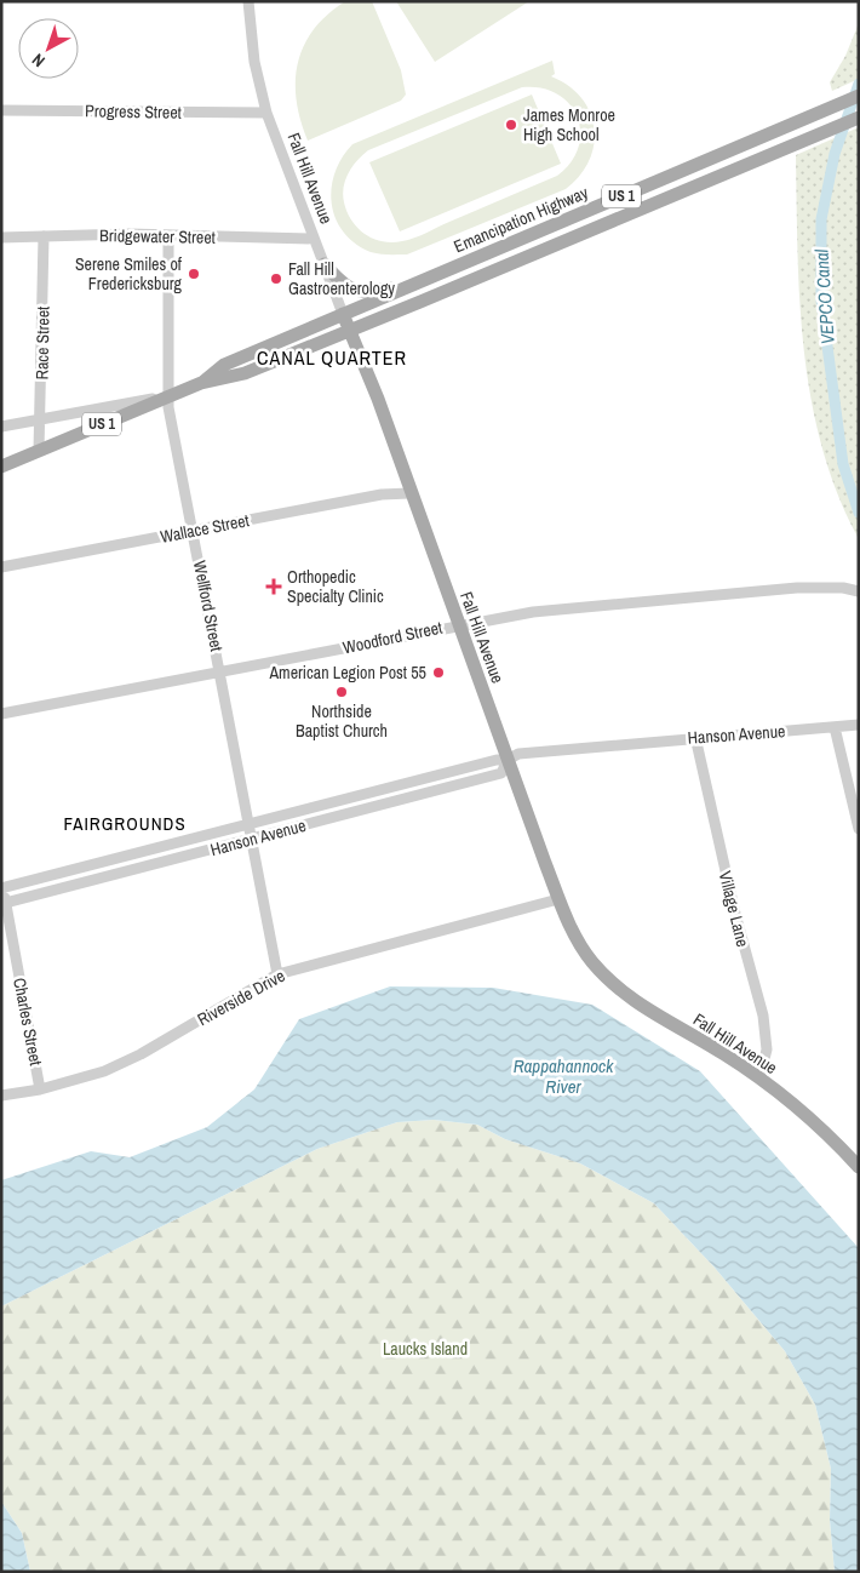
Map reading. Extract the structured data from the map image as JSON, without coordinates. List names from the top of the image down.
{
  "streets": {
    "main road": ["Fall Hill Avenue", "US 1", "Emancipation Highway"],
    "street": [
      "Progress Street",
      "Bridgewater Street",
      "Race Street",
      "Wallace Street",
      "Wellford Street",
      "Woodford Street",
      "Hanson Avenue",
      "Village Lane",
      "Riverside Drive",
      "Charles Street"
    ]
  },
  "crossings": [
    ["Progress Street", "Fall Hill Avenue"],
    ["Fall Hill Avenue", "Emancipation Highway"],
    ["Fall Hill Avenue", "Bridgewater Street"],
    ["Fall Hill Avenue", "Wallace Street"],
    ["Fall Hill Avenue", "Woodford Street"],
    ["Fall Hill Avenue", "Hanson Avenue"],
    ["Fall Hill Avenue", "Village Lane"],
    ["Fall Hill Avenue", "Riverside Drive"],
    ["Emancipation Highway", "Race Street"],
    ["Emancipation Highway", "Wellford Street"],
    ["Bridgewater Street", "Race Street"],
    ["Bridgewater Street", "Wellford Street"],
    ["Wallace Street", "Wellford Street"],
    ["Wellford Street", "Woodford Street"],
    ["Wellford Street", "Hanson Avenue"],
    ["Wellford Street", "Riverside Drive"],
    ["Hanson Avenue", "Village Lane"],
    ["Hanson Avenue", "Charles Street"],
    ["Riverside Drive", "Charles Street"]
  ],
  "districts": ["CANAL QUARTER", "FAIRGROUNDS"],
  "water": ["VEPCO Canal", "Rappahannock River"],
  "parks": ["Laucks Island"],
  "places": {
    "other": [
      "James Monroe High School",
      "Serene Smiles of Fredericksburg",
      "Fall Hill Gastroenterology",
      "American Legion Post 55",
      "Northside Baptist Church"
    ],
    "health": ["Orthopedic Specialty Clinic"]
  },
  "north": "bottom left"
}
